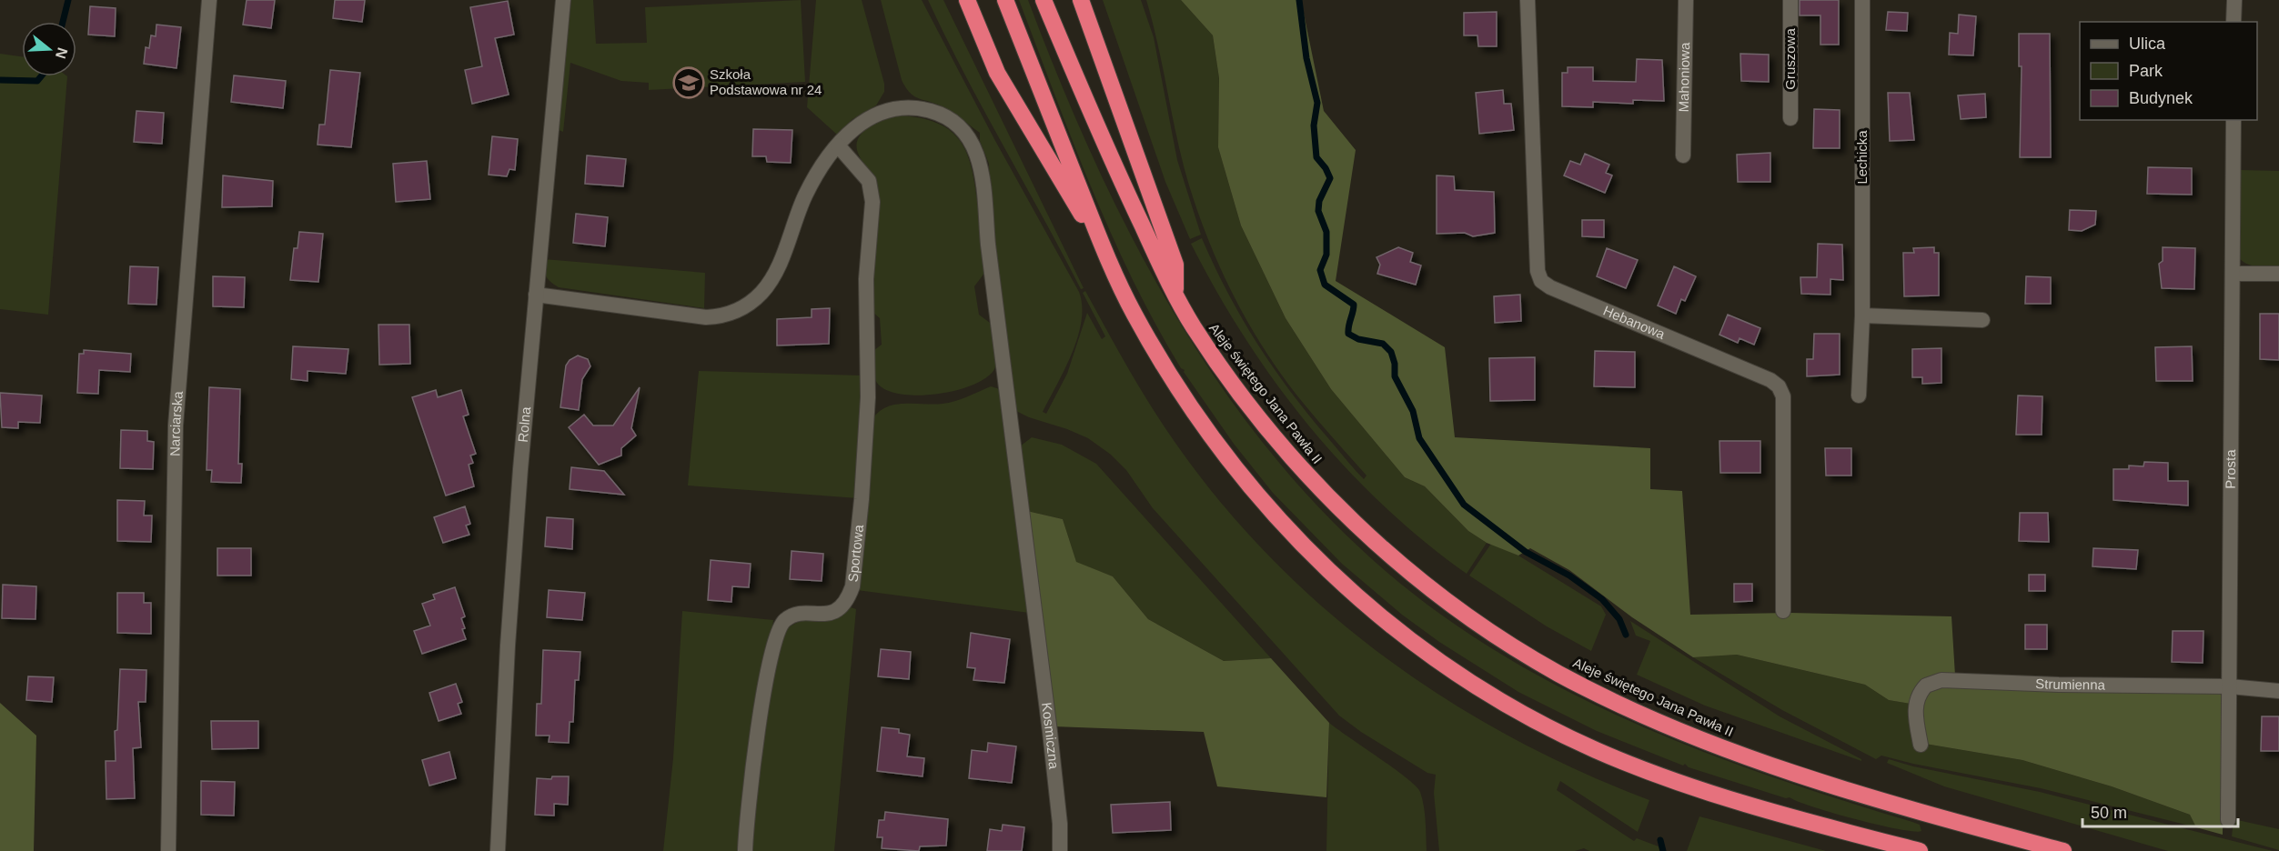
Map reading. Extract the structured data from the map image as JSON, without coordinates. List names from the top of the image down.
{
  "streets": {
    "highway": ["Aleje świętego Jana Pawła II"],
    "street": [
      "Gruszowa",
      "Mahoniowa",
      "Lechicka",
      "Hebanowa",
      "Narciarska",
      "Rolna",
      "Prosta",
      "Sportowa",
      "Strumienna",
      "Kosmiczna"
    ]
  },
  "crossings": [
    ["Rolna", "Kosmiczna"],
    ["Prosta", "Strumienna"],
    ["Sportowa", "Kosmiczna"]
  ],
  "places": {
    "school or university": ["Szkoła Podstawowa nr 24"]
  },
  "legend": ["Ulica", "Park", "Budynek"],
  "scale_bar": "50 m",
  "north": "right"
}
